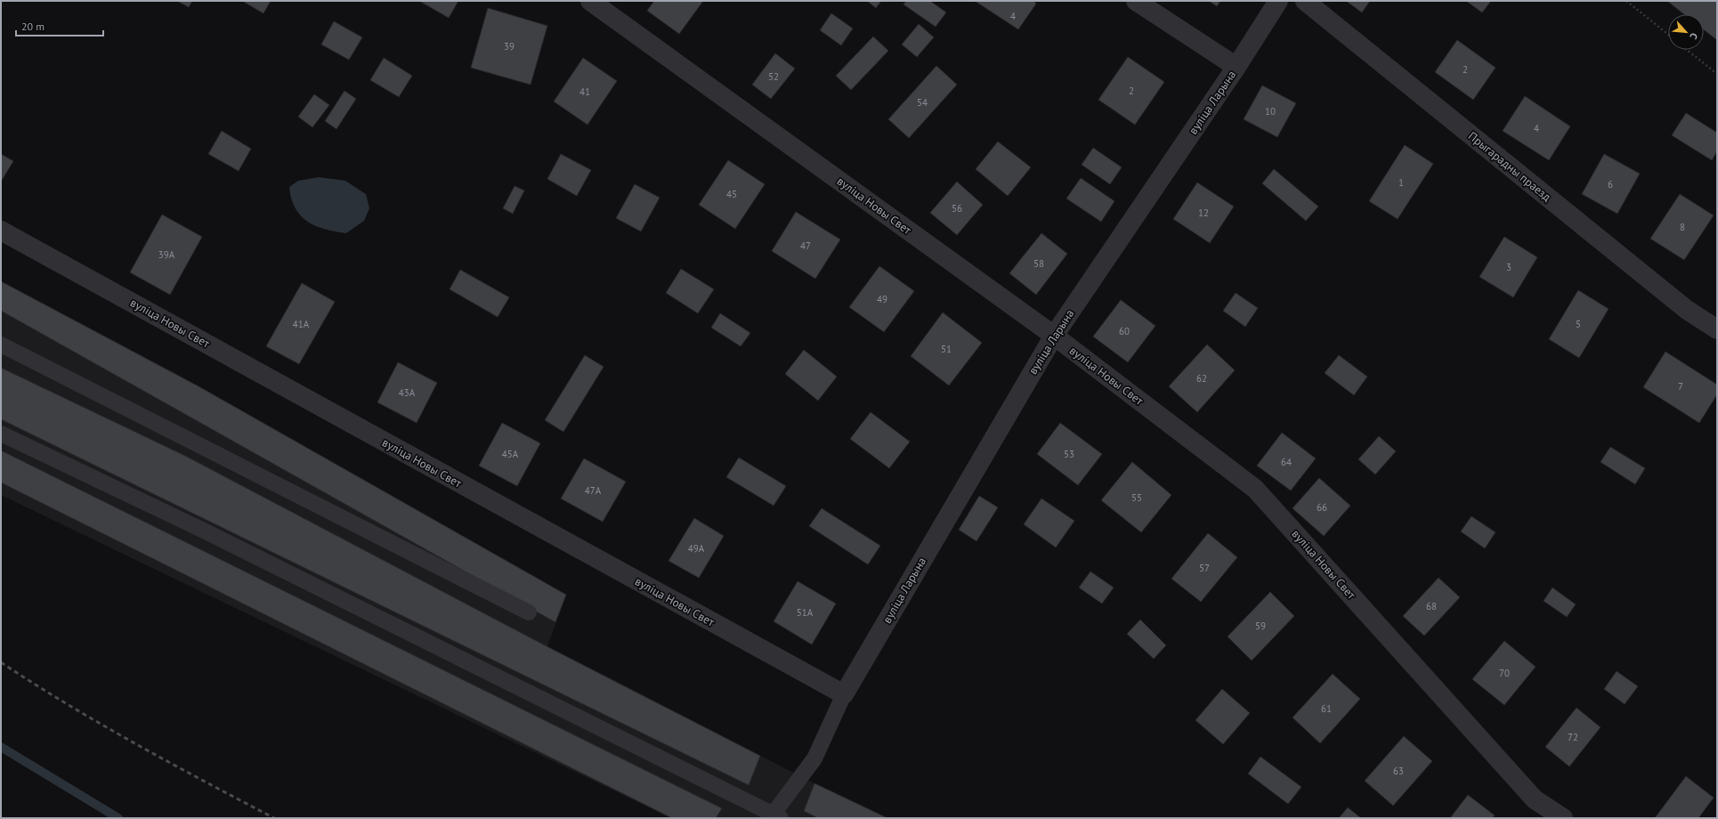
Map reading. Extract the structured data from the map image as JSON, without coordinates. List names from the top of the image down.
{
  "streets": {
    "street": ["вуліца Ларына", "Прыгарадны праезд", "вуліца Новы Свет"]
  },
  "crossings": [
    ["вуліца Ларына", "вуліца Новы Свет"]
  ],
  "house_numbers": [
    "4",
    "39",
    "2",
    "52",
    "2",
    "41",
    "54",
    "10",
    "4",
    "1",
    "6",
    "45",
    "56",
    "12",
    "8",
    "47",
    "39А",
    "58",
    "3",
    "49",
    "41А",
    "5",
    "60",
    "51",
    "62",
    "7",
    "43А",
    "45А",
    "53",
    "64",
    "47А",
    "55",
    "66",
    "49А",
    "57",
    "68",
    "51А",
    "59",
    "70",
    "61",
    "72",
    "63"
  ],
  "scale_bar": "20 m",
  "north": "bottom right"
}
